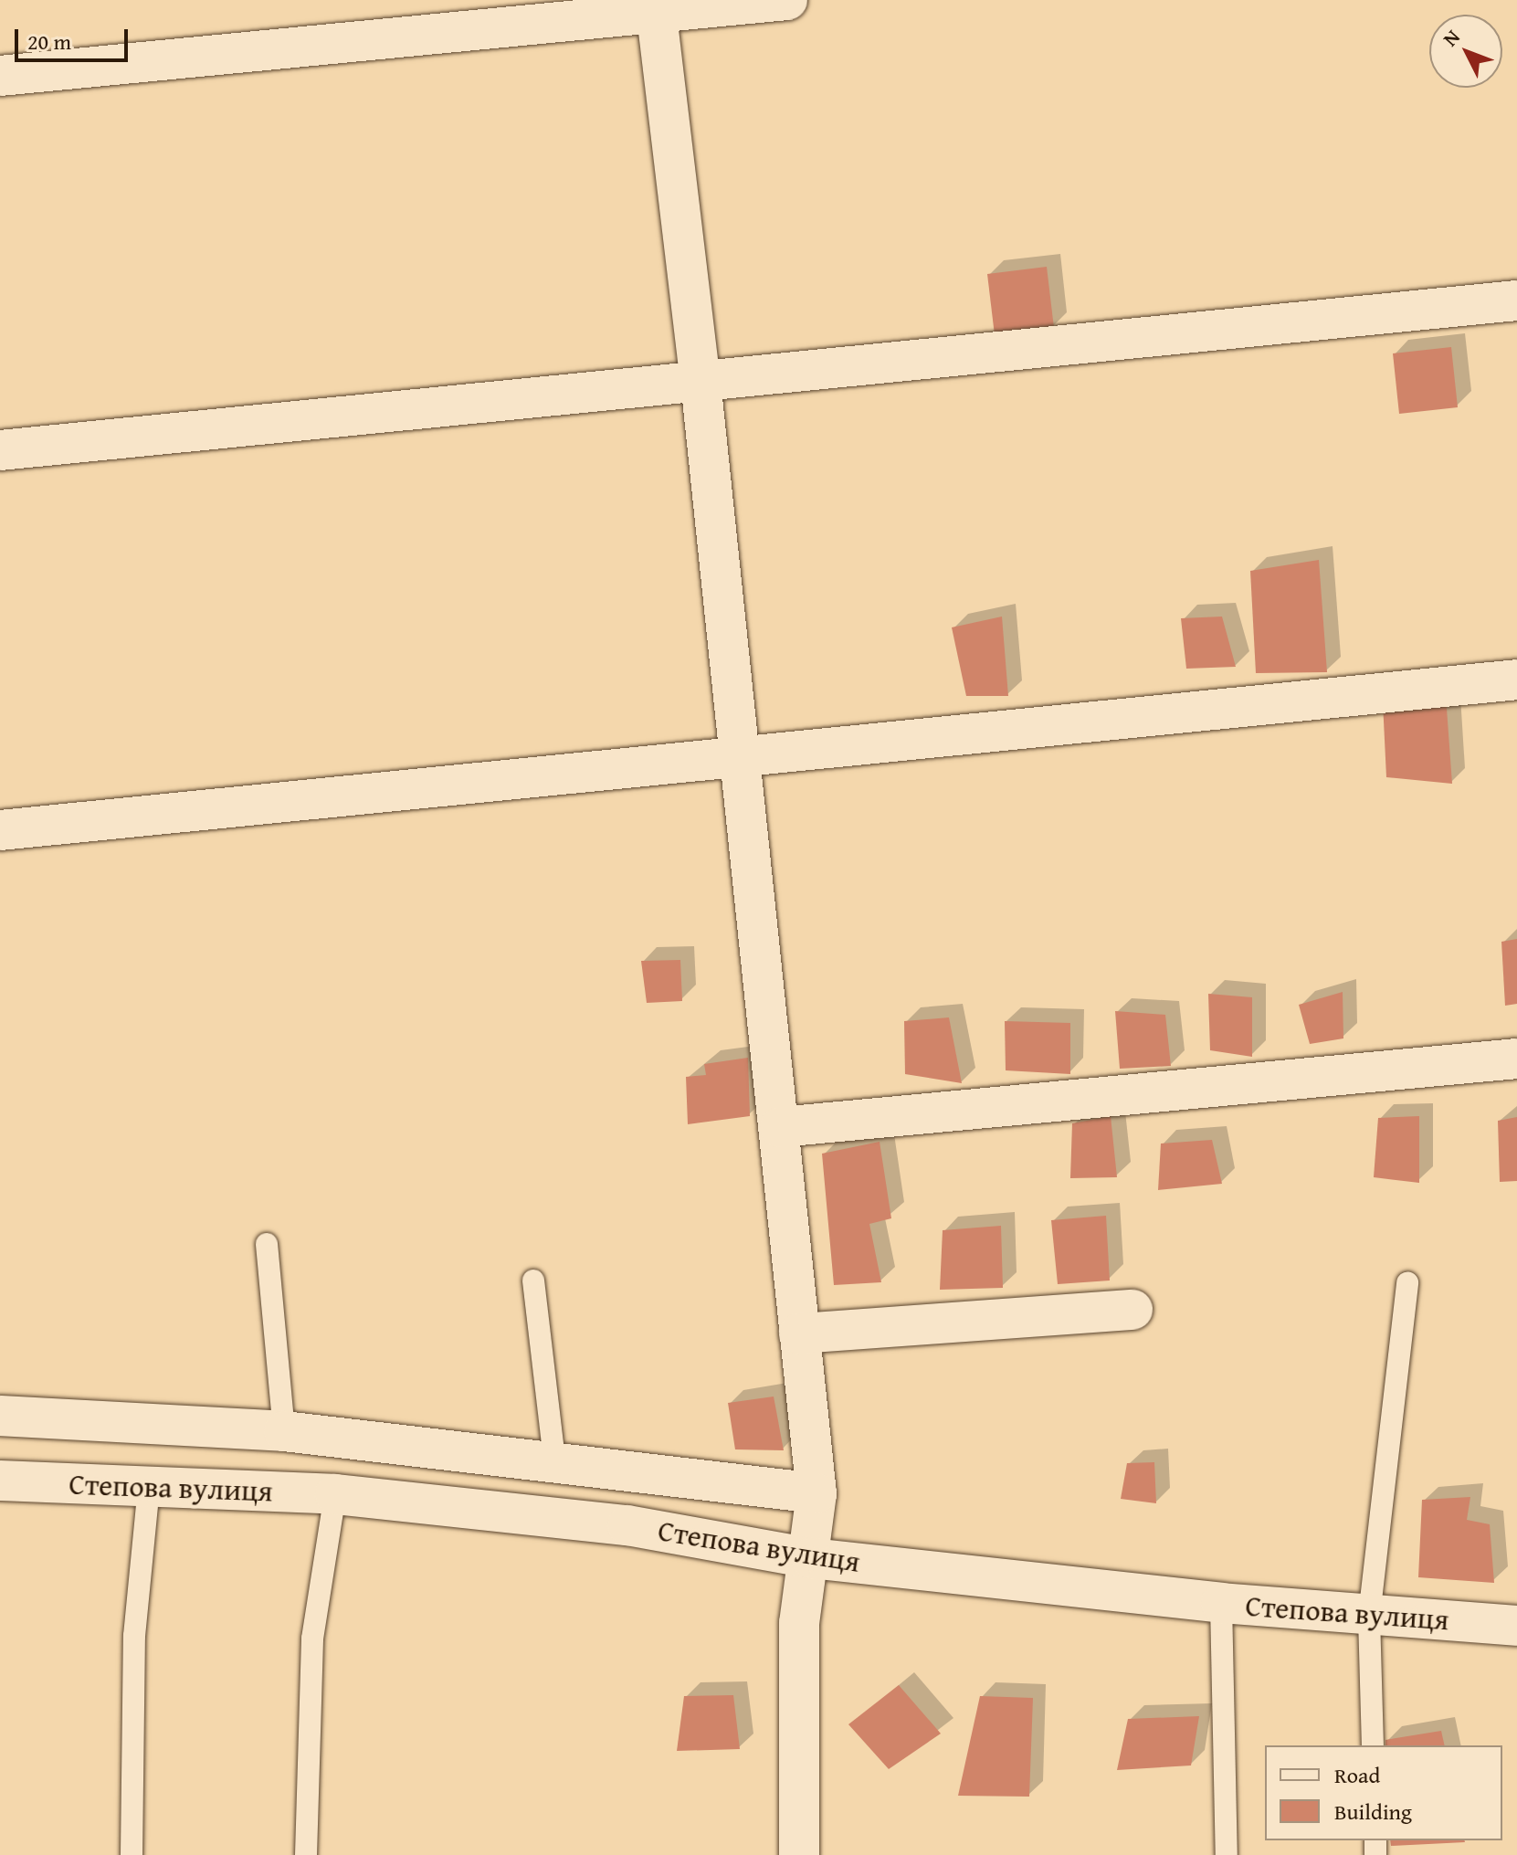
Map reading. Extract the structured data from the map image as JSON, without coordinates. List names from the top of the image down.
{
  "streets": {
    "street": ["Степова вулиця"]
  },
  "legend": ["Road", "Building"],
  "scale_bar": "20 m",
  "north": "top left"
}
